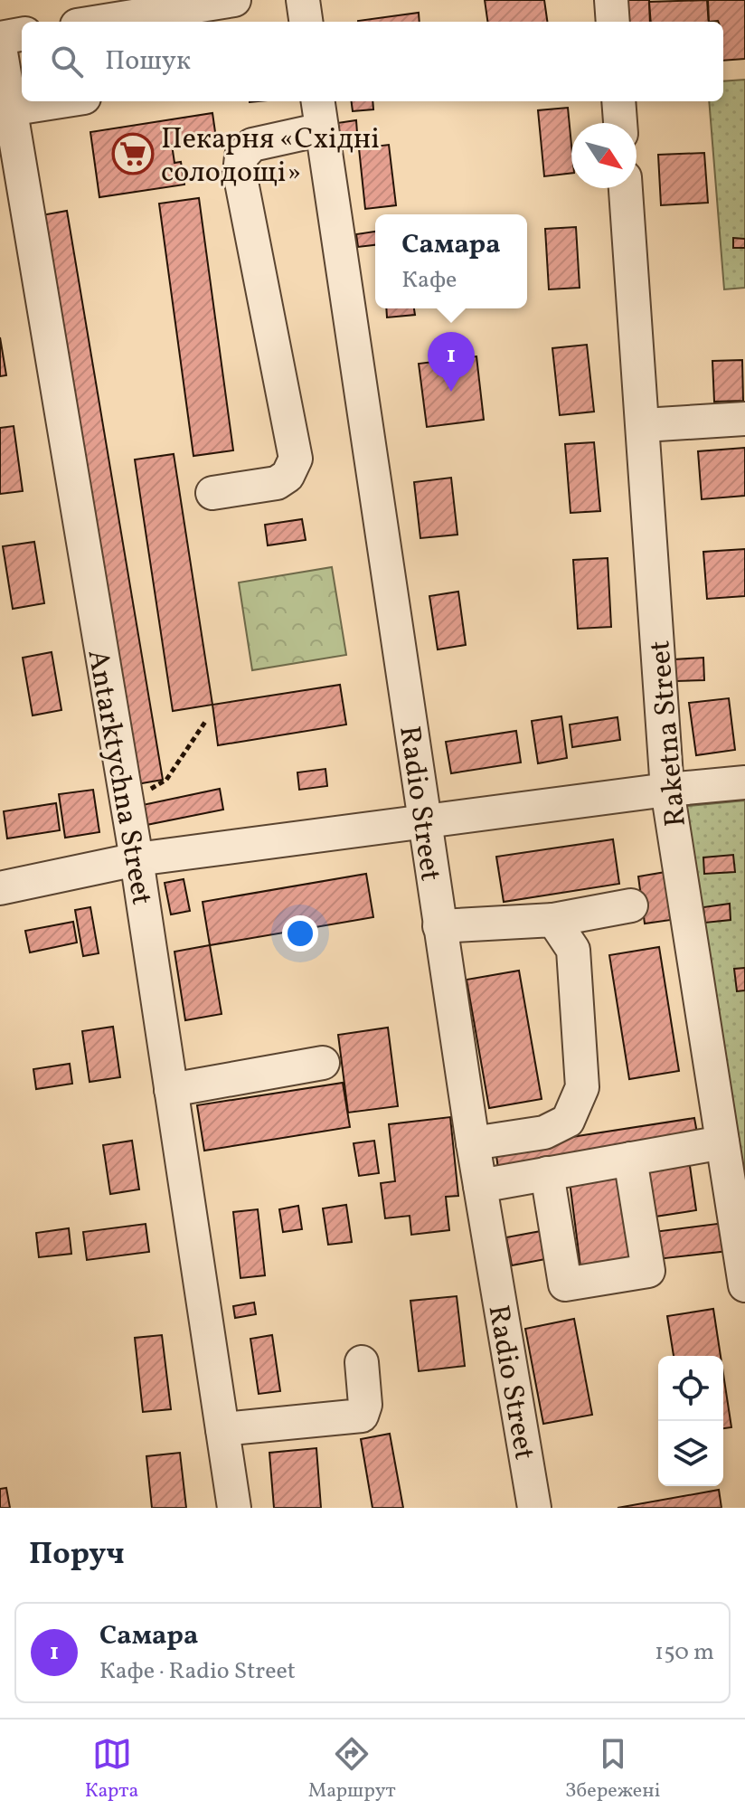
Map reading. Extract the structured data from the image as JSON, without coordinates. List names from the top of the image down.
{
  "streets": {
    "street": ["Raketna Street", "Antarktychna Street", "Radio Street"]
  },
  "places": {
    "supermarket": ["Пекарня «Східні солодощі»"]
  },
  "north": "bottom right",
  "page": {
    "search": "Пошук",
    "popup": ["Самара", "Кафе"],
    "pins": "1",
    "heading": "Поруч",
    "list": [
      {
        "mark": "1",
        "name": "Самара",
        "note": "Кафе · Radio Street",
        "value": "150 m"
      }
    ],
    "nav": ["Карта", "Маршрут", "Збережені"]
  }
}
